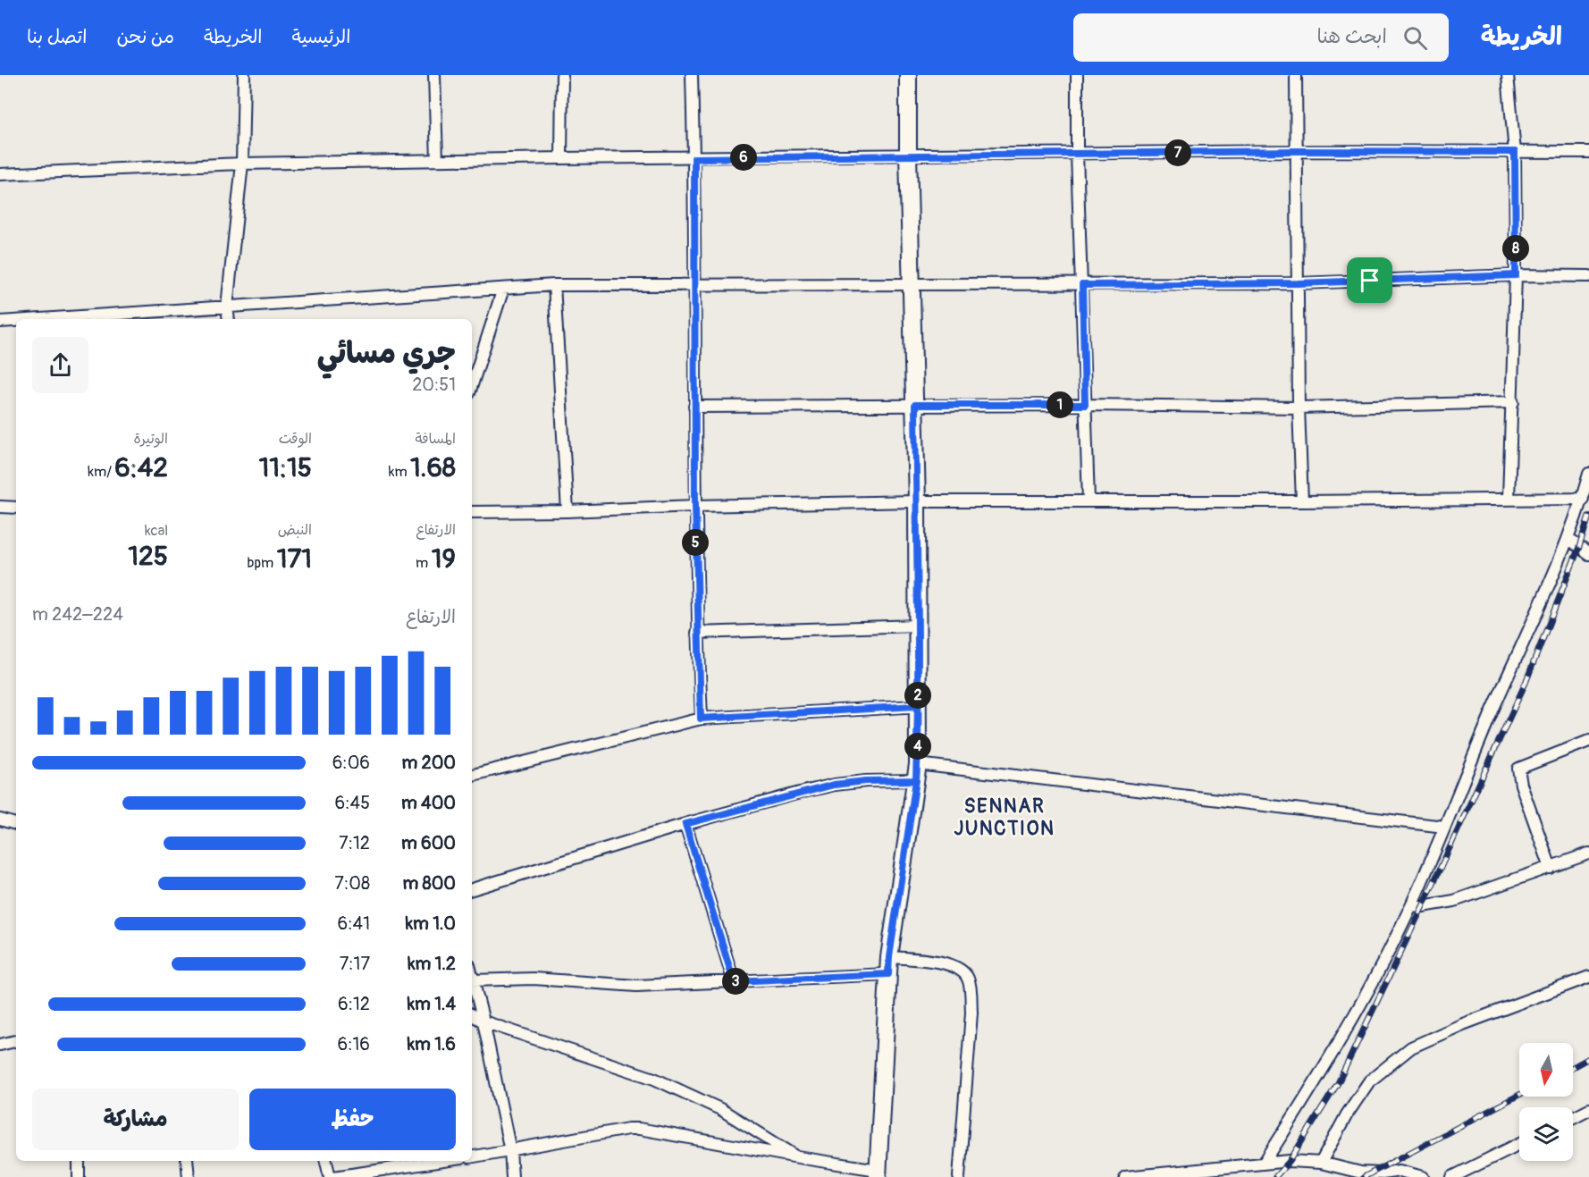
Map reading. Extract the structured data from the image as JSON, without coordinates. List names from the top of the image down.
{
  "districts": ["SENNAR JUNCTION"],
  "north": "bottom",
  "page": {
    "header": "الخريطة",
    "search": "ابحث هنا",
    "nav": [
      "الرئيسية",
      "الخريطة",
      "من نحن",
      "اتصل بنا"
    ],
    "pins": [
      "7",
      "6",
      "8",
      "1",
      "5",
      "2",
      "4",
      "3"
    ],
    "heading": ["جري مسائي", "20:51"],
    "stats": [
      ["المسافة", "1.68 km"],
      ["الوقت", "11:15"],
      ["الوتيرة", "6:42 /km"],
      ["الارتفاع", "19 m"],
      ["النبض", "171 bpm"],
      ["kcal", "125"]
    ],
    "chart": ["الارتفاع", "224–242 m"],
    "list": [
      {
        "name": "200 m",
        "note": "6:06"
      },
      {
        "name": "400 m",
        "note": "6:45"
      },
      {
        "name": "600 m",
        "note": "7:12"
      },
      {
        "name": "800 m",
        "note": "7:08"
      },
      {
        "name": "1.0 km",
        "note": "6:41"
      },
      {
        "name": "1.2 km",
        "note": "7:17"
      },
      {
        "name": "1.4 km",
        "note": "6:12"
      },
      {
        "name": "1.6 km",
        "note": "6:16"
      }
    ],
    "buttons": ["حفظ", "مشاركة"]
  }
}
